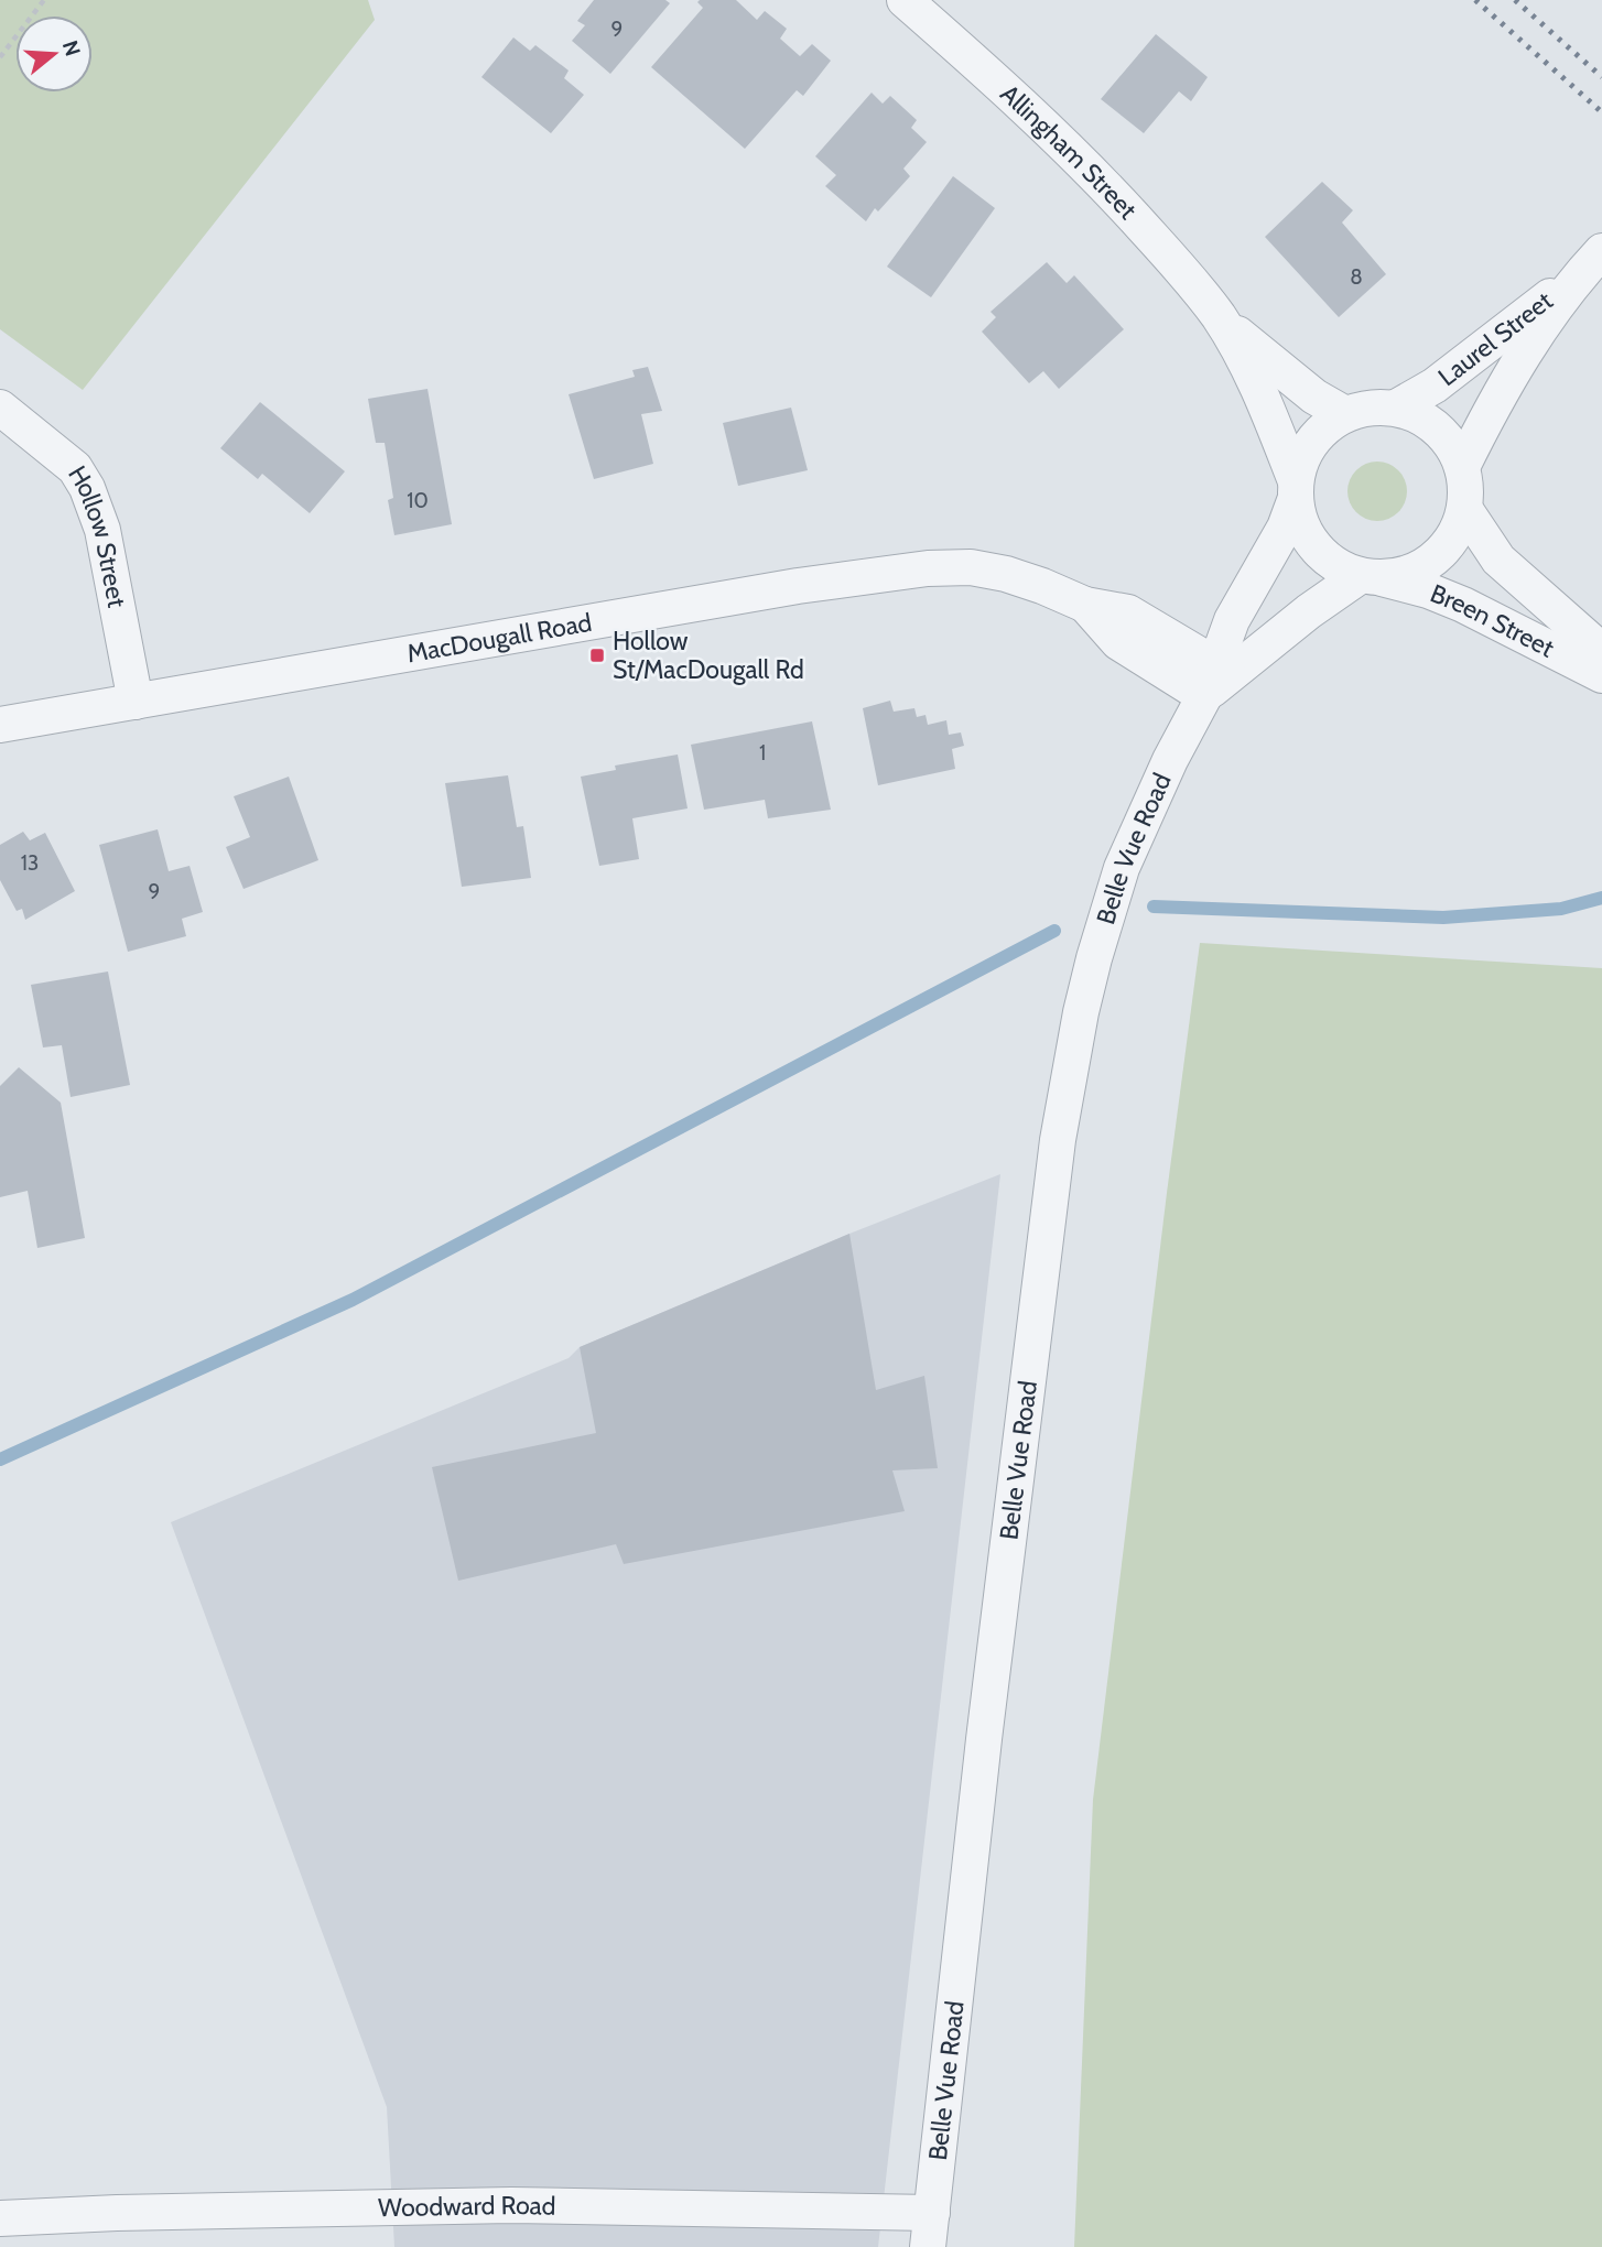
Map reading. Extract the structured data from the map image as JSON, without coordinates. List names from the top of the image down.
{
  "streets": {
    "street": [
      "Allingham Street",
      "Laurel Street",
      "Hollow Street",
      "Breen Street",
      "MacDougall Road",
      "Belle Vue Road",
      "Woodward Road"
    ]
  },
  "crossings": [
    ["Allingham Street", "Laurel Street"],
    ["Allingham Street", "Breen Street"],
    ["Allingham Street", "Belle Vue Road"],
    ["Laurel Street", "Breen Street"],
    ["Laurel Street", "Belle Vue Road"],
    ["Hollow Street", "MacDougall Road"],
    ["Breen Street", "Belle Vue Road"],
    ["MacDougall Road", "Belle Vue Road"],
    ["Belle Vue Road", "Woodward Road"]
  ],
  "places": {
    "transit": ["Hollow St/MacDougall Rd"]
  },
  "house_numbers": [
    "9",
    "8",
    "10",
    "1",
    "13",
    "9"
  ],
  "north": "right"
}
